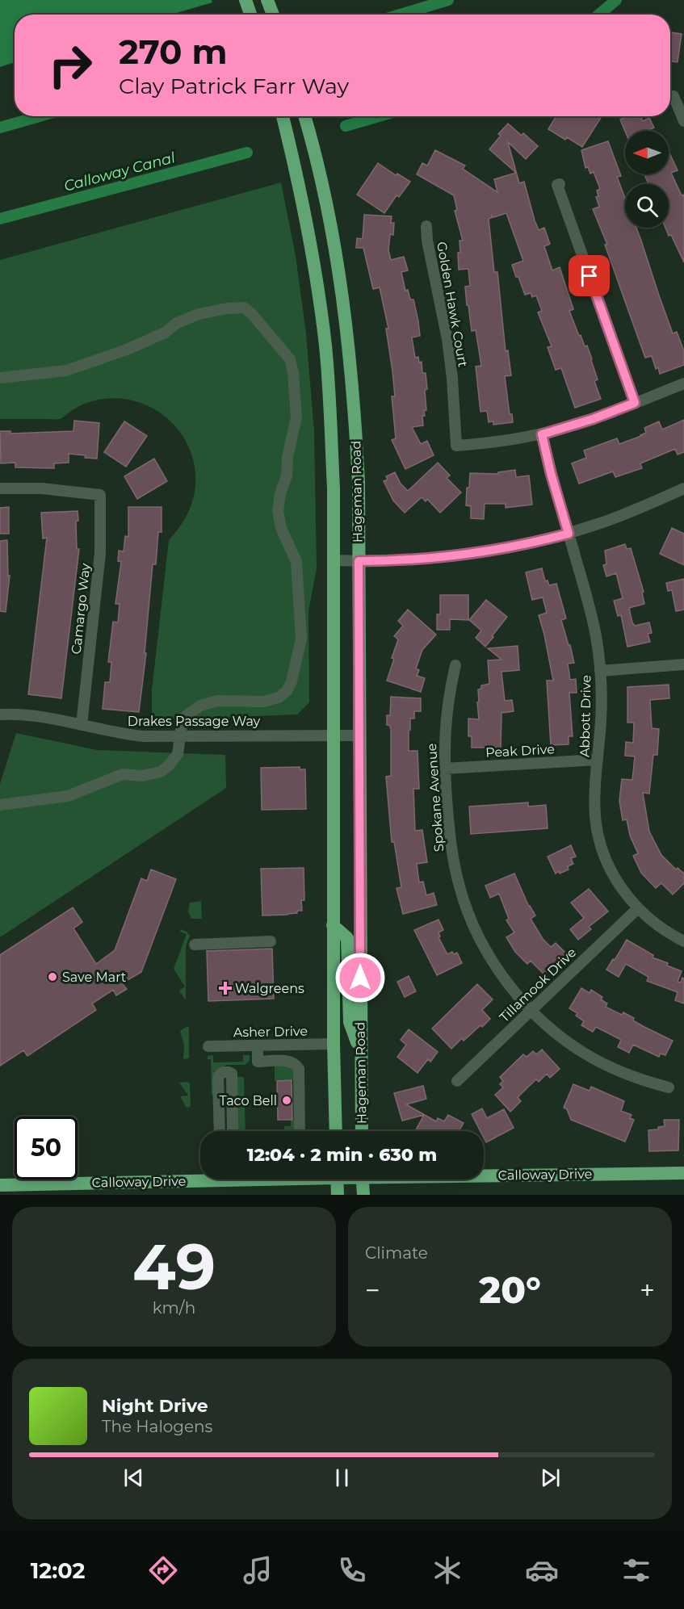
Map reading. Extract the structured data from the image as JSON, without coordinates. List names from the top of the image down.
{
  "streets": {
    "main road": ["Hageman Road", "Calloway Drive"],
    "street": [
      "Golden Hawk Court",
      "Camargo Way",
      "Abbott Drive",
      "Drakes Passage Way",
      "Peak Drive",
      "Spokane Avenue",
      "Tillamook Drive",
      "Asher Drive"
    ]
  },
  "crossings": [
    ["Golden Hawk Court", "Abbott Drive"],
    ["Hageman Road", "Drakes Passage Way"],
    ["Hageman Road", "Asher Drive"],
    ["Camargo Way", "Drakes Passage Way"],
    ["Abbott Drive", "Peak Drive"],
    ["Abbott Drive", "Tillamook Drive"],
    ["Peak Drive", "Spokane Avenue"],
    ["Spokane Avenue", "Tillamook Drive"]
  ],
  "water": ["Calloway Canal"],
  "places": {
    "other": ["Save Mart", "Taco Bell"],
    "health": ["Walgreens"]
  },
  "north": "left",
  "page": {
    "turn": ["270 m", "Clay Patrick Farr Way"],
    "limit": "50",
    "trip": "12:04 · 2 min · 630 m",
    "tile": [
      ["49", "km/h"],
      "Climate"
    ],
    "heat": ["−", "20°", "+"],
    "song": ["Night Drive", "The Halogens"],
    "tabs": "12:02"
  }
}
